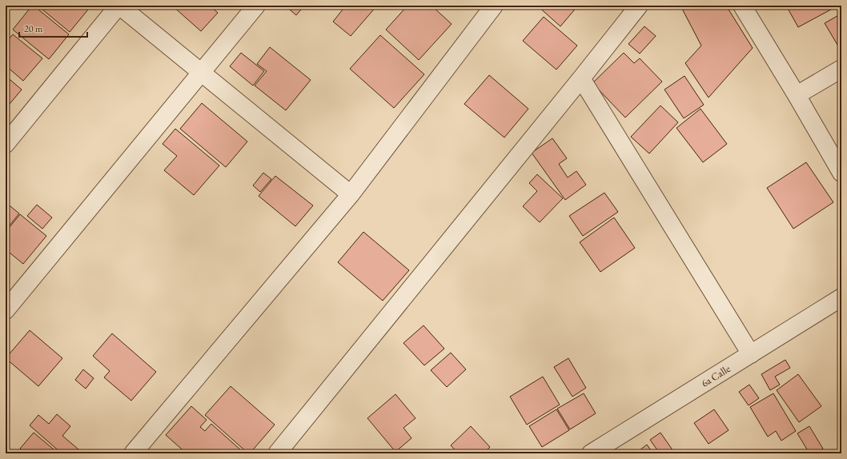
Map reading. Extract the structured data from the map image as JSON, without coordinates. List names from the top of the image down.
{
  "streets": {
    "street": ["6a Calle"]
  },
  "scale_bar": "20 m"
}
